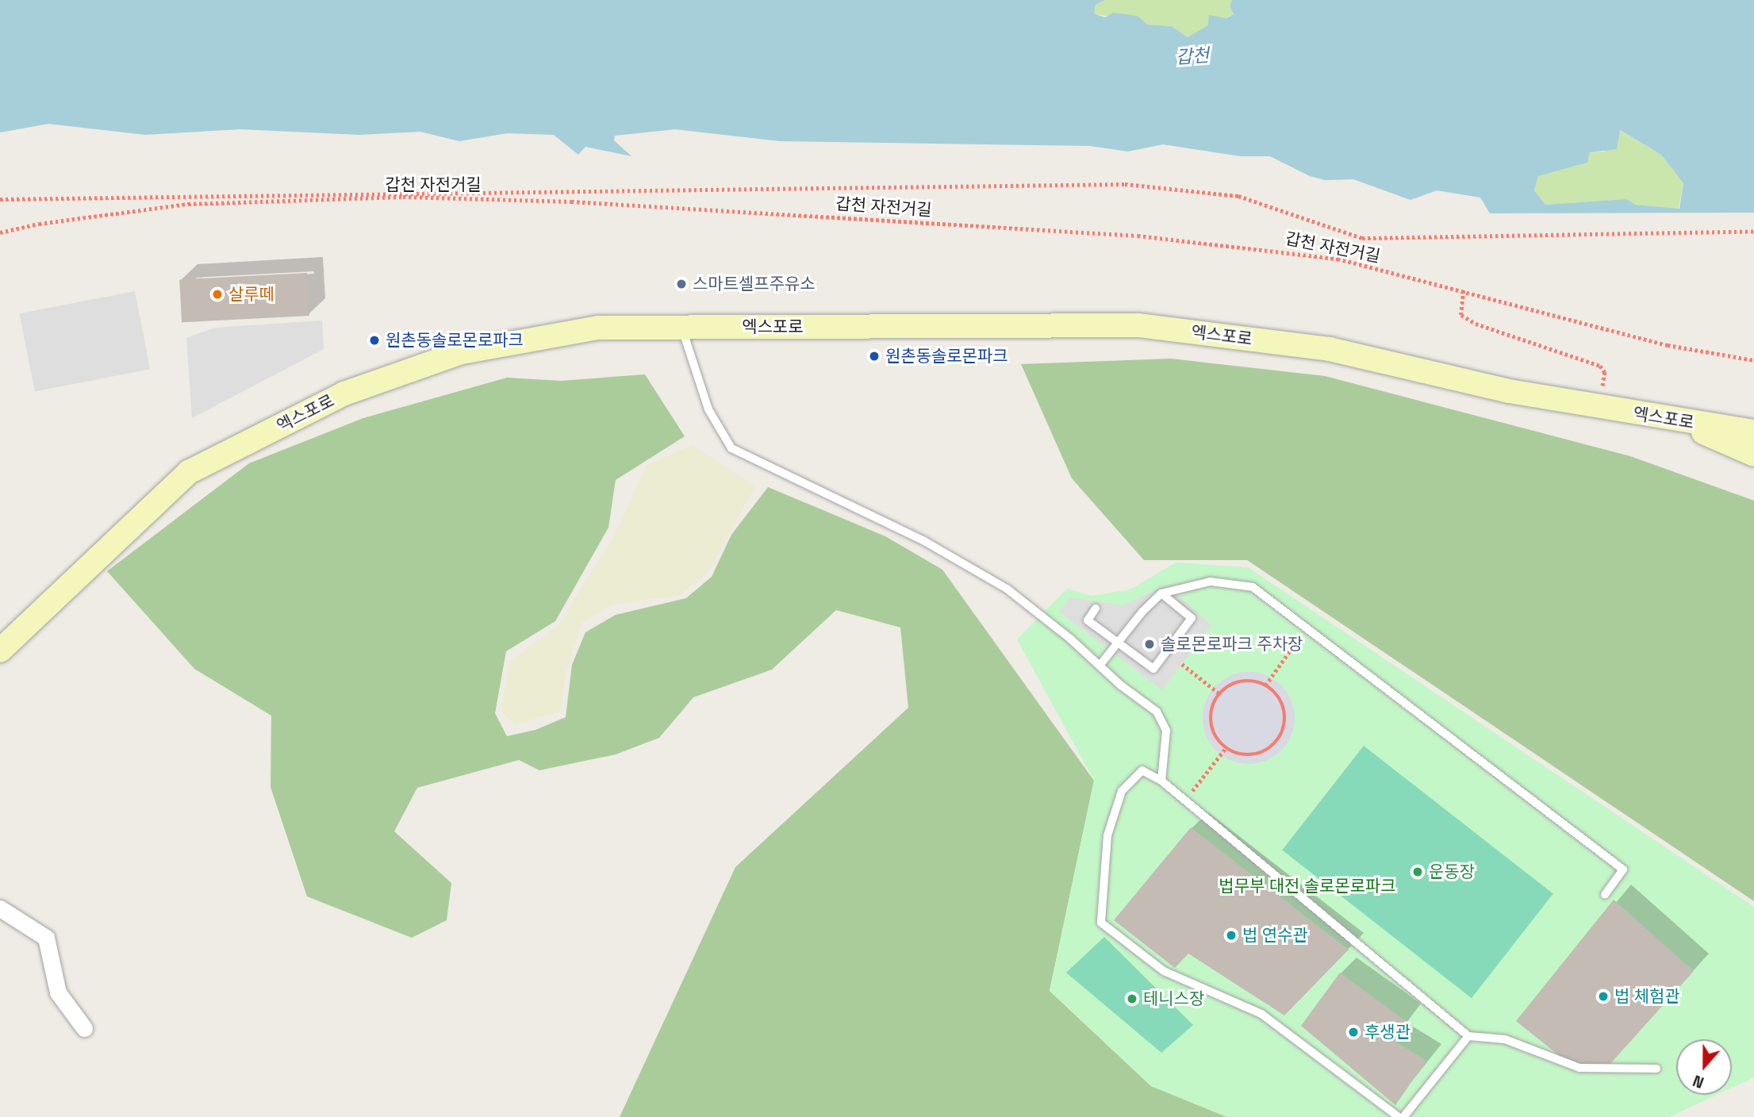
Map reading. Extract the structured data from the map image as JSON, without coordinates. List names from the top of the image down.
{
  "streets": {
    "main road": ["엑스포로"],
    "path": ["갑천 자전거길"]
  },
  "water": ["갑천"],
  "parks": ["법무부 대전 솔로몬로파크"],
  "places": [
    "스마트셀프주유소",
    "살루떼",
    "원촌동솔로몬로파크",
    "원촌동솔로몬파크",
    "솔로몬로파크 주차장",
    "운동장",
    "법 연수관",
    "법 체험관",
    "테니스장",
    "후생관"
  ],
  "north": "bottom"
}
